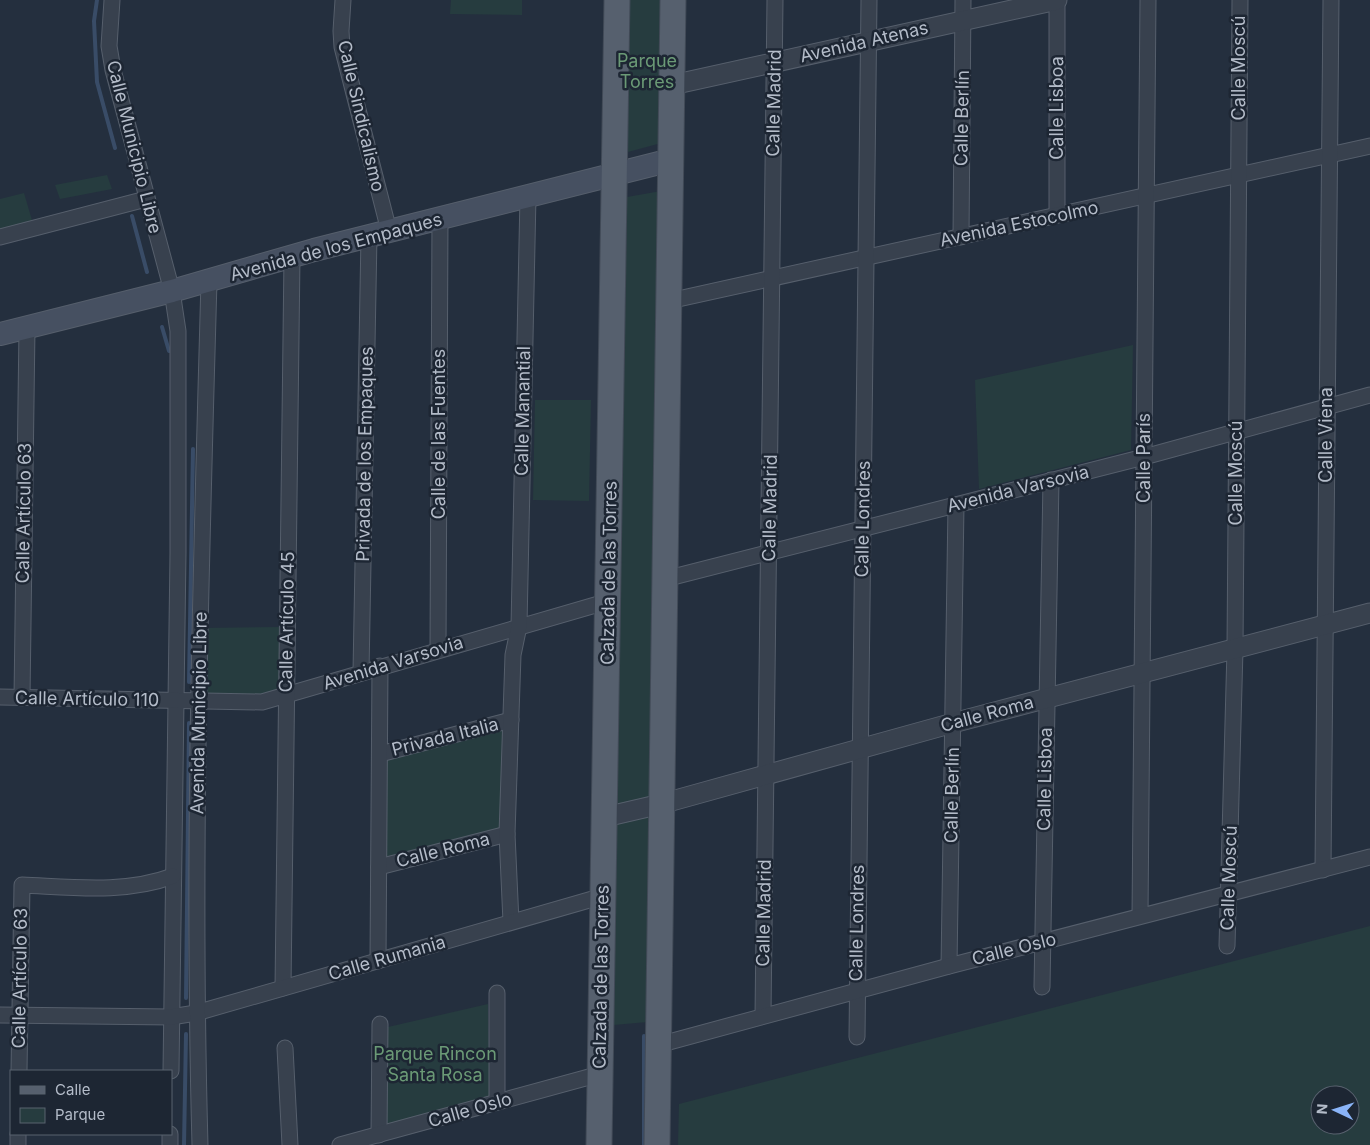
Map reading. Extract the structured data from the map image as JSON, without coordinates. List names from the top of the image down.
{
  "streets": {
    "main road": ["Avenida de los Empaques", "Calzada de las Torres"],
    "street": [
      "Avenida Atenas",
      "Calle Moscú",
      "Calle Madrid",
      "Calle Lisboa",
      "Calle Sindicalismo",
      "Calle Berlín",
      "Calle Municipio Libre",
      "Avenida Estocolmo",
      "Calle Manantial",
      "Calle de las Fuentes",
      "Calle Viena",
      "Privada de los Empaques",
      "Calle París",
      "Avenida Varsovia",
      "Calle Artículo 63",
      "Calle Londres",
      "Calle Artículo 45",
      "Calle Artículo 110",
      "Avenida Municipio Libre",
      "Calle Roma",
      "Privada Italia",
      "Calle Oslo",
      "Calle Rumania"
    ]
  },
  "crossings": [
    ["Avenida Atenas", "Calle Madrid"],
    ["Avenida Atenas", "Calle Lisboa"],
    ["Avenida Atenas", "Calle Berlín"],
    ["Avenida Atenas", "Calle Londres"],
    ["Calle Moscú", "Avenida Estocolmo"],
    ["Calle Moscú", "Avenida Varsovia"],
    ["Calle Moscú", "Calle Roma"],
    ["Calle Moscú", "Calle Oslo"],
    ["Calle Madrid", "Avenida Estocolmo"],
    ["Calle Madrid", "Avenida Varsovia"],
    ["Calle Madrid", "Calle Roma"],
    ["Calle Madrid", "Calle Oslo"],
    ["Calle Lisboa", "Avenida Estocolmo"],
    ["Calle Lisboa", "Avenida Varsovia"],
    ["Calle Lisboa", "Calle Roma"],
    ["Calle Lisboa", "Calle Oslo"],
    ["Calle Sindicalismo", "Avenida de los Empaques"],
    ["Calle Sindicalismo", "Privada de los Empaques"],
    ["Calle Berlín", "Avenida Estocolmo"],
    ["Calle Berlín", "Avenida Varsovia"],
    ["Calle Berlín", "Calle Roma"],
    ["Calle Berlín", "Calle Oslo"],
    ["Calle Municipio Libre", "Avenida de los Empaques"],
    ["Calle Municipio Libre", "Avenida Municipio Libre"],
    ["Avenida Estocolmo", "Calle Viena"],
    ["Avenida Estocolmo", "Calle París"],
    ["Avenida Estocolmo", "Calle Londres"],
    ["Avenida de los Empaques", "Calle Manantial"],
    ["Avenida de los Empaques", "Calle de las Fuentes"],
    ["Avenida de los Empaques", "Privada de los Empaques"],
    ["Avenida de los Empaques", "Calle Artículo 63"],
    ["Avenida de los Empaques", "Calzada de las Torres"],
    ["Avenida de los Empaques", "Calle Artículo 45"],
    ["Avenida de los Empaques", "Avenida Municipio Libre"],
    ["Calle Manantial", "Avenida Varsovia"],
    ["Calle Manantial", "Calle Roma"],
    ["Calle Manantial", "Privada Italia"],
    ["Calle Manantial", "Calle Rumania"],
    ["Calle de las Fuentes", "Avenida Varsovia"],
    ["Calle Viena", "Avenida Varsovia"],
    ["Calle Viena", "Calle Roma"],
    ["Calle Viena", "Calle Oslo"],
    ["Privada de los Empaques", "Avenida Varsovia"],
    ["Calle París", "Avenida Varsovia"],
    ["Calle París", "Calle Roma"],
    ["Calle París", "Calle Oslo"],
    ["Avenida Varsovia", "Calle Londres"],
    ["Avenida Varsovia", "Calzada de las Torres"],
    ["Avenida Varsovia", "Calle Artículo 45"],
    ["Avenida Varsovia", "Calle Artículo 110"],
    ["Avenida Varsovia", "Avenida Municipio Libre"],
    ["Calle Artículo 63", "Calle Artículo 110"],
    ["Calle Artículo 63", "Avenida Municipio Libre"],
    ["Calle Artículo 63", "Calle Rumania"],
    ["Calle Londres", "Calle Roma"],
    ["Calle Londres", "Calle Oslo"],
    ["Calzada de las Torres", "Calle Roma"],
    ["Calzada de las Torres", "Calle Oslo"],
    ["Calzada de las Torres", "Calle Rumania"],
    ["Calle Artículo 45", "Calle Rumania"],
    ["Calle Artículo 110", "Avenida Municipio Libre"],
    ["Avenida Municipio Libre", "Calle Rumania"]
  ],
  "parks": ["Parque Torres", "Parque Rincon Santa Rosa"],
  "legend": ["Calle", "Parque"],
  "north": "left"
}
